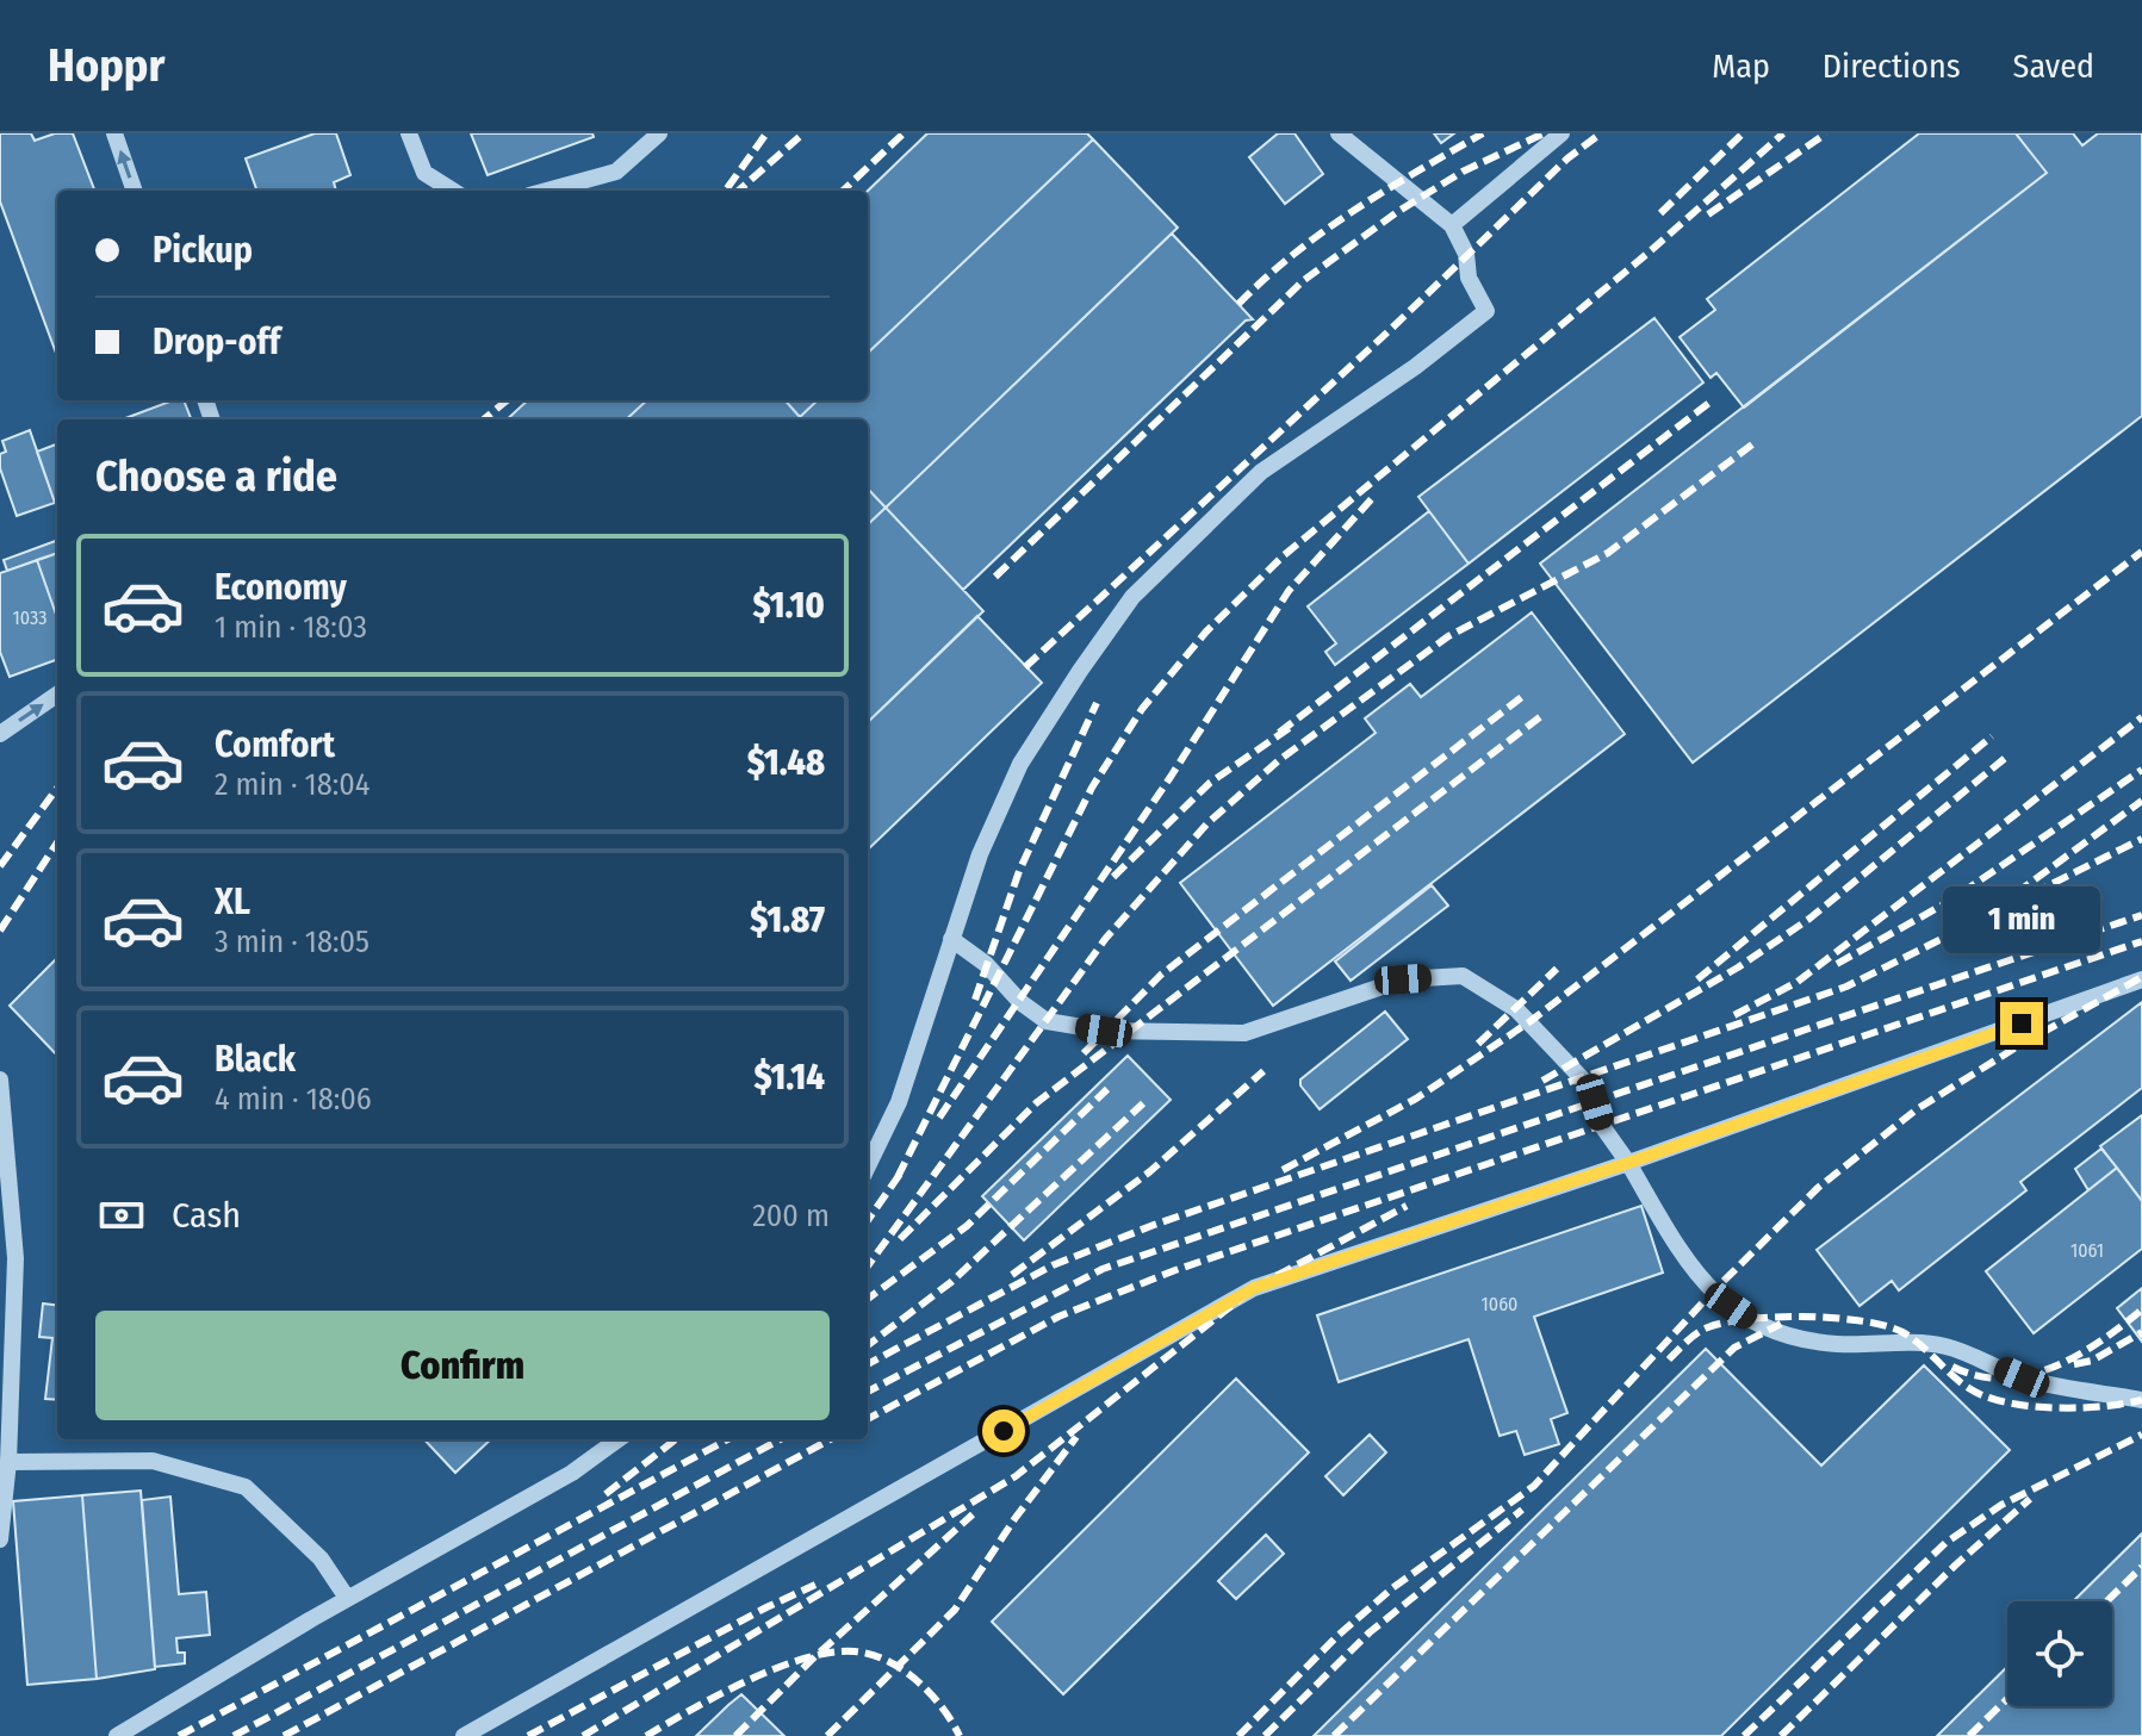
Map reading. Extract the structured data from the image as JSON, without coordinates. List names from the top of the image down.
{
  "house_numbers": ["1033", "1061", "1060"],
  "page": {
    "header": "Hoppr",
    "nav": ["Map", "Directions", "Saved"],
    "banner": ["Pickup", "Drop-off"],
    "heading": "Choose a ride",
    "list": [
      {
        "name": "Economy",
        "note": "1 min · 18:03",
        "value": "$1.10"
      },
      {
        "name": "Comfort",
        "note": "2 min · 18:04",
        "value": "$1.48"
      },
      {
        "name": "XL",
        "note": "3 min · 18:05",
        "value": "$1.87"
      },
      {
        "name": "Black",
        "note": "4 min · 18:06",
        "value": "$1.14"
      }
    ],
    "bubble": "1 min",
    "pay": ["Cash", "200 m"],
    "buttons": "Confirm"
  }
}
